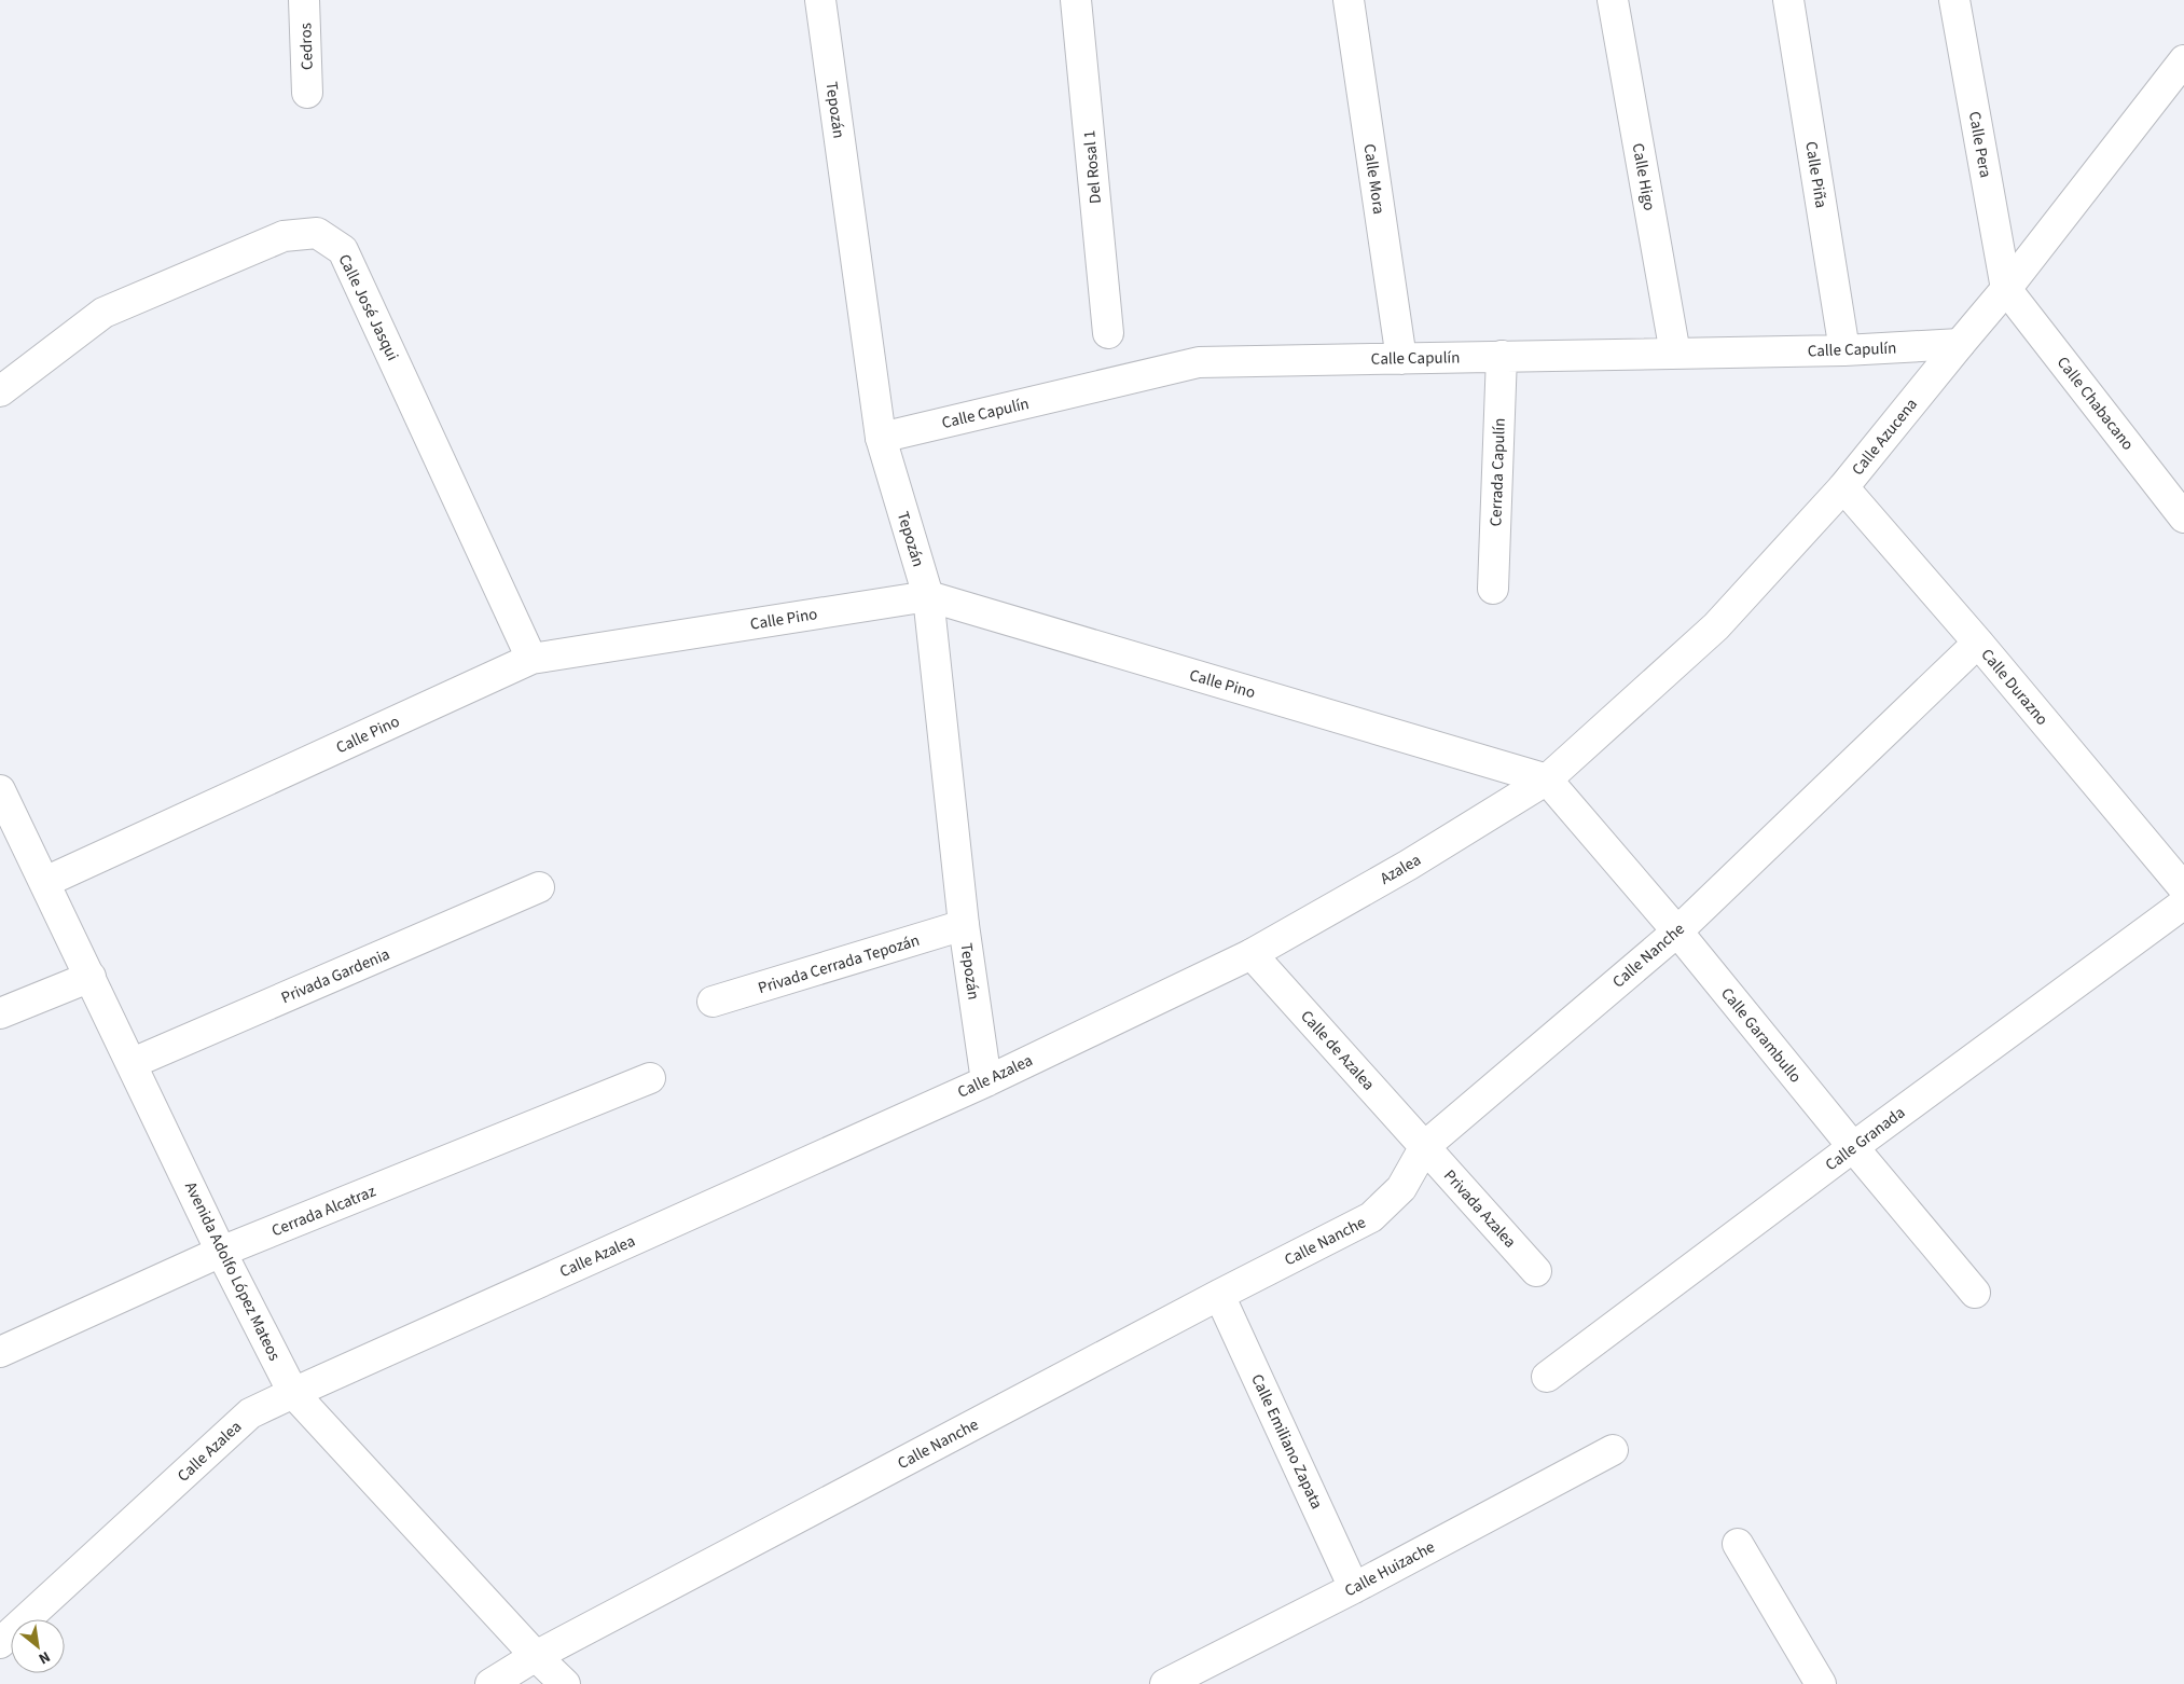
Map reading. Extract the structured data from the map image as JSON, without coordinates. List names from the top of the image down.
{
  "streets": {
    "street": [
      "Cedros",
      "Tepozán",
      "Calle Pera",
      "Del Rosal 1",
      "Calle Piña",
      "Calle Higo",
      "Calle Mora",
      "Calle José Jasqui",
      "Calle Capulín",
      "Calle Chabacano",
      "Calle Azucena",
      "Cerrada Capulín",
      "Calle Pino",
      "Calle Durazno",
      "Azalea",
      "Calle Nanche",
      "Privada Cerrada Tepozán",
      "Privada Gardenia",
      "Calle Garambullo",
      "Calle de Azalea",
      "Calle Azalea",
      "Calle Granada",
      "Privada Azalea",
      "Cerrada Alcatraz",
      "Avenida Adolfo López Mateos",
      "Calle Emiliano Zapata",
      "Calle Huizache"
    ]
  },
  "crossings": [
    ["Tepozán", "Calle Capulín"],
    ["Tepozán", "Calle Pino"],
    ["Tepozán", "Privada Cerrada Tepozán"],
    ["Tepozán", "Calle Azalea"],
    ["Calle Pera", "Calle Chabacano"],
    ["Calle Pera", "Calle Azucena"],
    ["Calle Piña", "Calle Capulín"],
    ["Calle Higo", "Calle Capulín"],
    ["Calle Mora", "Calle Capulín"],
    ["Calle José Jasqui", "Calle Pino"],
    ["Calle Capulín", "Calle Azucena"],
    ["Calle Capulín", "Cerrada Capulín"],
    ["Calle Chabacano", "Calle Azucena"],
    ["Calle Azucena", "Calle Pino"],
    ["Calle Azucena", "Calle Durazno"],
    ["Calle Azucena", "Azalea"],
    ["Calle Azucena", "Calle Garambullo"],
    ["Calle Pino", "Azalea"],
    ["Calle Pino", "Calle Garambullo"],
    ["Calle Pino", "Avenida Adolfo López Mateos"],
    ["Calle Durazno", "Calle Nanche"],
    ["Azalea", "Calle Garambullo"],
    ["Azalea", "Calle de Azalea"],
    ["Azalea", "Calle Azalea"],
    ["Calle Nanche", "Calle Garambullo"],
    ["Calle Nanche", "Calle de Azalea"],
    ["Calle Nanche", "Privada Azalea"],
    ["Calle Nanche", "Avenida Adolfo López Mateos"],
    ["Calle Nanche", "Calle Emiliano Zapata"],
    ["Privada Gardenia", "Avenida Adolfo López Mateos"],
    ["Calle Garambullo", "Calle Granada"],
    ["Calle de Azalea", "Calle Azalea"],
    ["Calle de Azalea", "Privada Azalea"],
    ["Calle Azalea", "Avenida Adolfo López Mateos"],
    ["Cerrada Alcatraz", "Avenida Adolfo López Mateos"],
    ["Calle Emiliano Zapata", "Calle Huizache"]
  ],
  "north": "bottom right"
}
